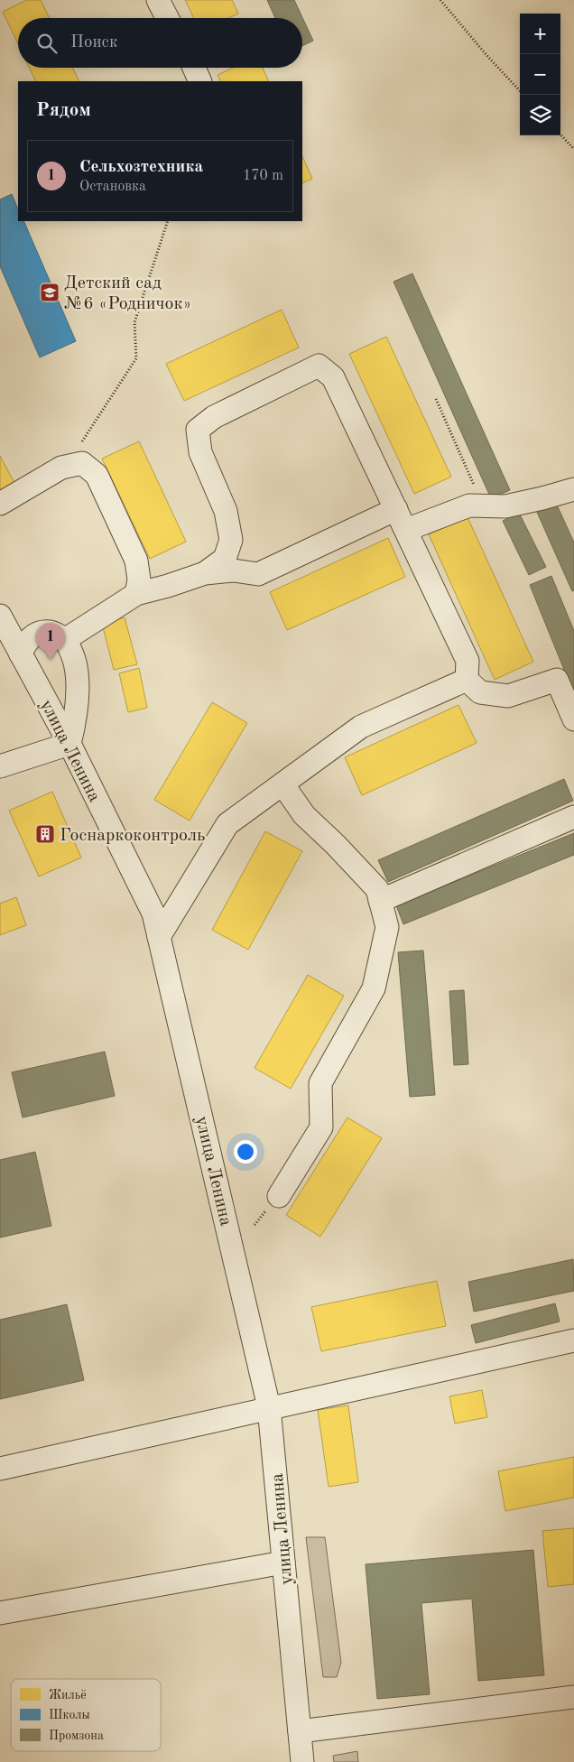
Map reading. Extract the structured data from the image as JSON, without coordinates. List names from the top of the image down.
{
  "streets": {
    "street": ["улица Ленина"]
  },
  "places": {
    "school or university": ["Детский сад №6 «Родничок»"],
    "building": ["Госнаркоконтроль"]
  },
  "legend": ["Жильё", "Школы", "Промзона"],
  "page": {
    "map_buttons": ["+", "−"],
    "search": "Поиск",
    "heading": "Рядом",
    "list": [
      {
        "mark": "1",
        "name": "Сельхозтехника",
        "note": "Остановка",
        "value": "170 m"
      }
    ],
    "pins": "1"
  }
}
